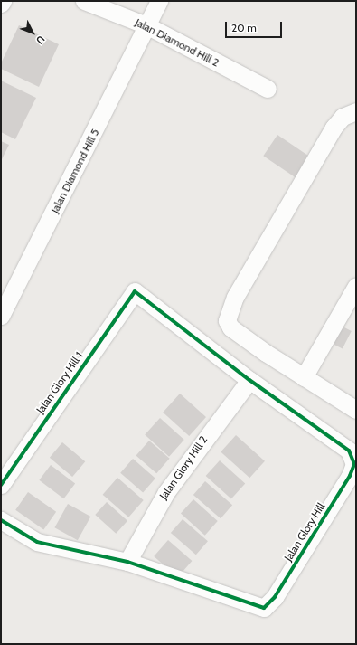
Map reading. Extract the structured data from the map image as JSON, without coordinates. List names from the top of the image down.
{
  "streets": {
    "street": [
      "Jalan Diamond Hill 2",
      "Jalan Diamond Hill 5",
      "Jalan Glory Hill 1",
      "Jalan Glory Hill 2",
      "Jalan Glory Hill"
    ]
  },
  "crossings": [
    ["Jalan Diamond Hill 2", "Jalan Diamond Hill 5"],
    ["Jalan Glory Hill 1", "Jalan Glory Hill"],
    ["Jalan Glory Hill 2", "Jalan Glory Hill"]
  ],
  "scale_bar": "20 m",
  "north": "bottom right"
}
